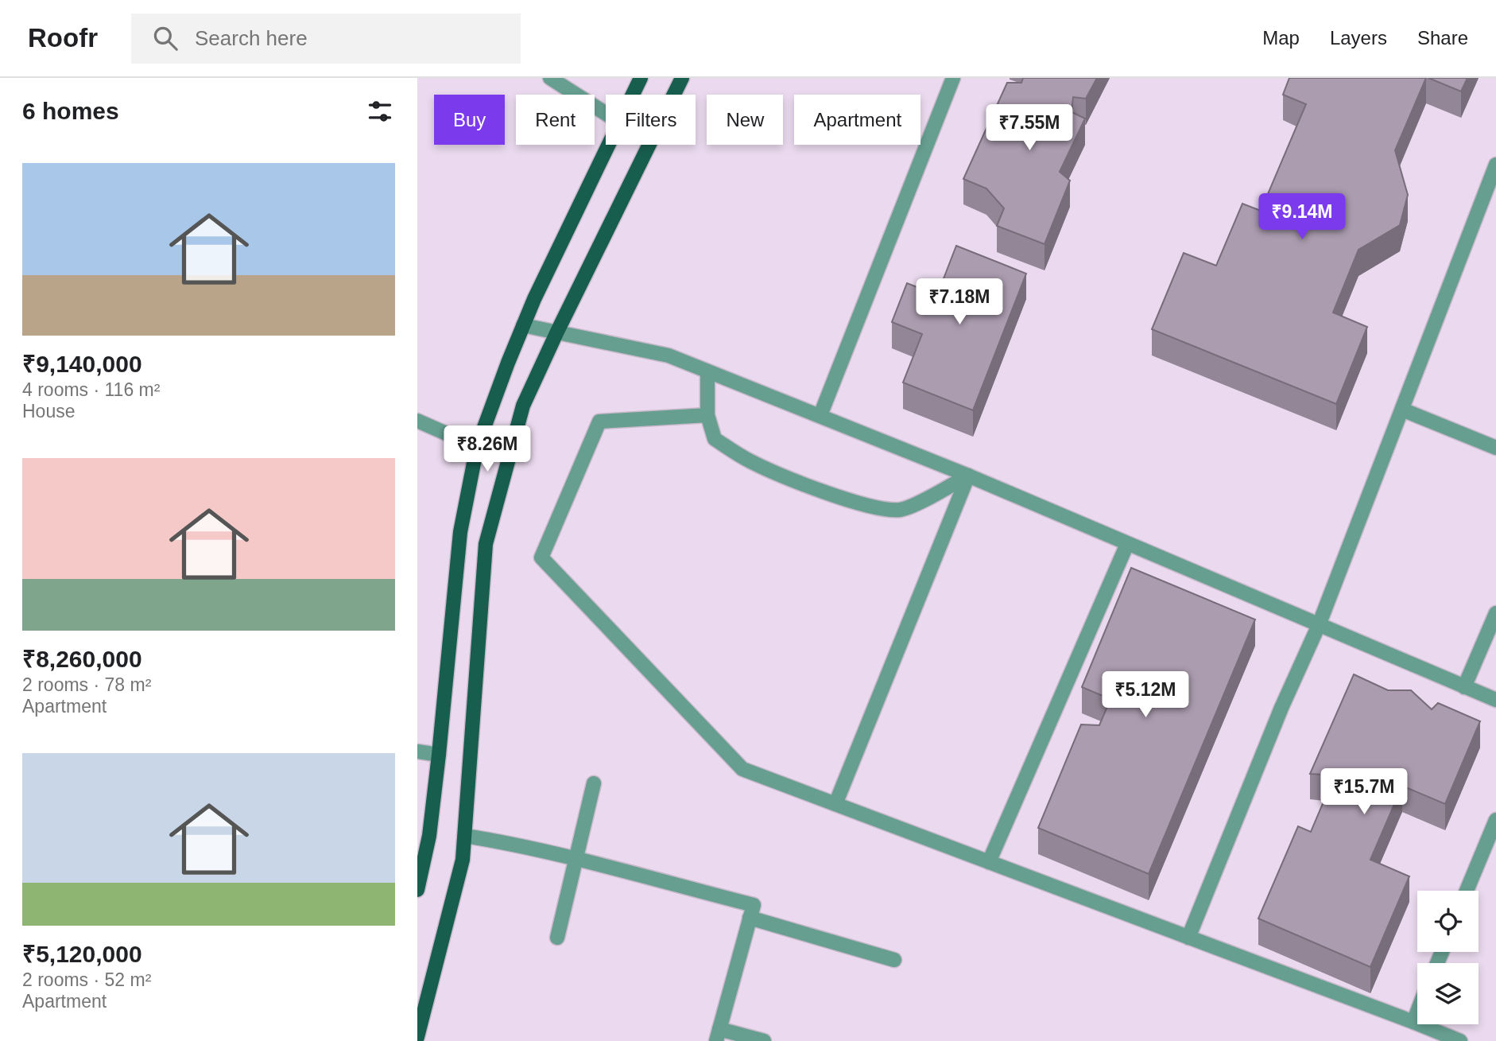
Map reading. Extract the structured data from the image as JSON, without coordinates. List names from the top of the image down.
{
  "page": {
    "header": "Roofr",
    "search": "Search here",
    "nav": ["Map", "Layers", "Share"],
    "heading": "6 homes",
    "chip": [
      "Buy",
      "Rent",
      "Filters",
      "New",
      "Apartment"
    ],
    "price": [
      "₹7.55M",
      "₹9.14M",
      "₹7.18M",
      "₹8.26M",
      "₹5.12M",
      "₹15.7M"
    ],
    "list": [
      {
        "name": "₹9,140,000",
        "note": "4 rooms · 116 m² · House"
      },
      {
        "name": "₹8,260,000",
        "note": "2 rooms · 78 m² · Apartment"
      },
      {
        "name": "₹5,120,000",
        "note": "2 rooms · 52 m² · Apartment"
      }
    ]
  }
}
